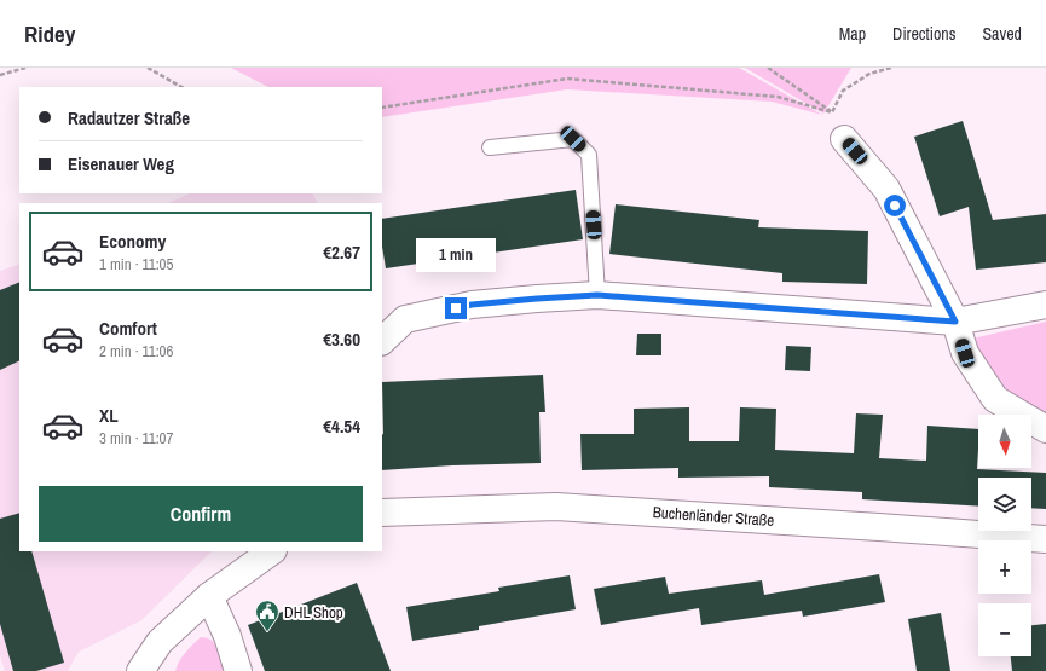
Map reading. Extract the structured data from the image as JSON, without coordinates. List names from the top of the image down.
{
  "streets": {
    "street": ["Buchenländer Straße"]
  },
  "places": {
    "public building": ["DHL Shop"]
  },
  "north": "bottom",
  "page": {
    "header": "Ridey",
    "nav": ["Map", "Directions", "Saved"],
    "banner": ["Radautzer Straße", "Eisenauer Weg"],
    "list": [
      {
        "name": "Economy",
        "note": "1 min · 11:05",
        "value": "€2.67"
      },
      {
        "name": "Comfort",
        "note": "2 min · 11:06",
        "value": "€3.60"
      },
      {
        "name": "XL",
        "note": "3 min · 11:07",
        "value": "€4.54"
      }
    ],
    "bubble": "1 min",
    "map_buttons": ["+", "−"],
    "buttons": "Confirm"
  }
}
